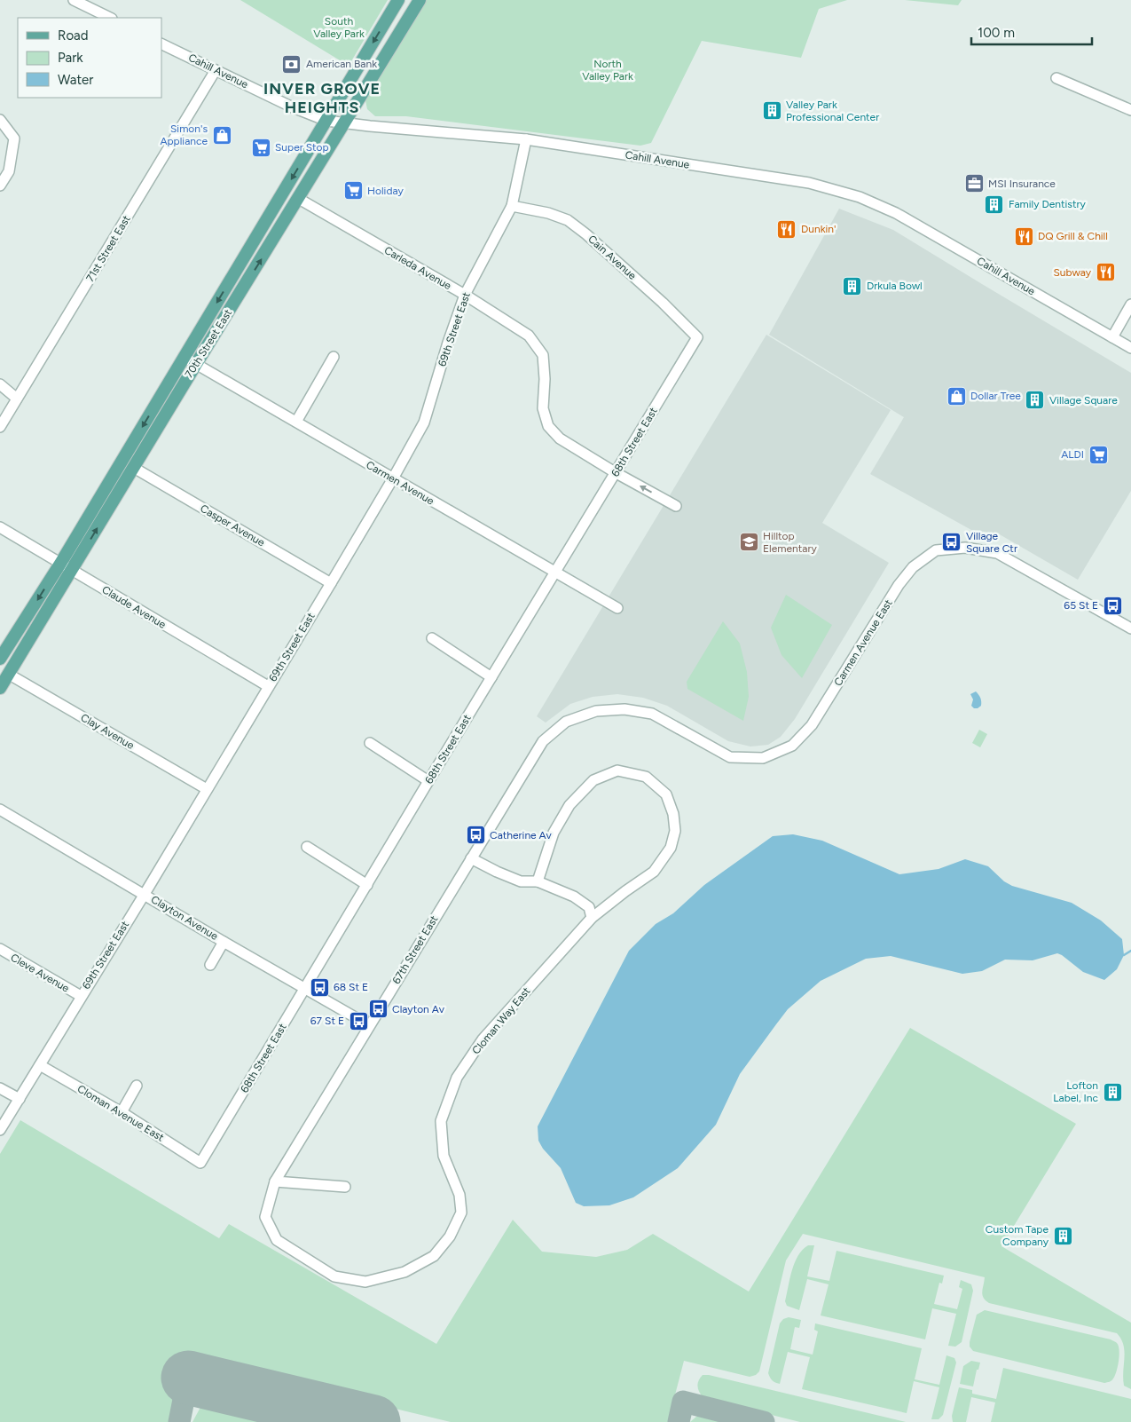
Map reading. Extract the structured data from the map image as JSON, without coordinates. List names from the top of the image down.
{
  "streets": {
    "main road": ["70th Street East"],
    "street": [
      "Cahill Avenue",
      "71st Street East",
      "Cain Avenue",
      "Carleda Avenue",
      "69th Street East",
      "68th Street East",
      "Carmen Avenue",
      "Casper Avenue",
      "Claude Avenue",
      "Carmen Avenue East",
      "Clay Avenue",
      "Clayton Avenue",
      "67th Street East",
      "Cleve Avenue",
      "Cloman Way East",
      "Cloman Avenue East"
    ]
  },
  "crossings": [
    ["Cahill Avenue", "71st Street East"],
    ["Cahill Avenue", "69th Street East"],
    ["Cahill Avenue", "70th Street East"],
    ["Cain Avenue", "69th Street East"],
    ["Cain Avenue", "68th Street East"],
    ["Carleda Avenue", "69th Street East"],
    ["Carleda Avenue", "70th Street East"],
    ["Carleda Avenue", "68th Street East"],
    ["69th Street East", "Carmen Avenue"],
    ["69th Street East", "Casper Avenue"],
    ["69th Street East", "Claude Avenue"],
    ["69th Street East", "Clay Avenue"],
    ["69th Street East", "Clayton Avenue"],
    ["69th Street East", "Cleve Avenue"],
    ["69th Street East", "Cloman Avenue East"],
    ["70th Street East", "Carmen Avenue"],
    ["70th Street East", "Casper Avenue"],
    ["70th Street East", "Claude Avenue"],
    ["70th Street East", "Clay Avenue"],
    ["68th Street East", "Carmen Avenue"],
    ["68th Street East", "Clayton Avenue"],
    ["68th Street East", "Cloman Avenue East"],
    ["Carmen Avenue East", "67th Street East"],
    ["Clayton Avenue", "67th Street East"],
    ["67th Street East", "Cloman Way East"]
  ],
  "districts": ["INVER GROVE HEIGHTS"],
  "parks": ["South Valley Park", "North Valley Park"],
  "places": {
    "bank": ["American Bank"],
    "building": [
      "Valley Park Professional Center",
      "Family Dentistry",
      "Drkula Bowl",
      "Village Square",
      "Lofton Label, Inc",
      "Custom Tape Company"
    ],
    "shop": ["Simon's Appliance", "Dollar Tree"],
    "supermarket": ["Super Stop", "Holiday", "ALDI"],
    "office": ["MSI Insurance"],
    "restaurant": ["Dunkin'", "DQ Grill & Chill", "Subway"],
    "school or university": ["Hilltop Elementary"],
    "bus stop": [
      "Village Square Ctr",
      "65 St E",
      "Catherine Av",
      "68 St E",
      "Clayton Av",
      "67 St E"
    ]
  },
  "legend": ["Road", "Park", "Water"],
  "scale_bar": "100 m"
}
